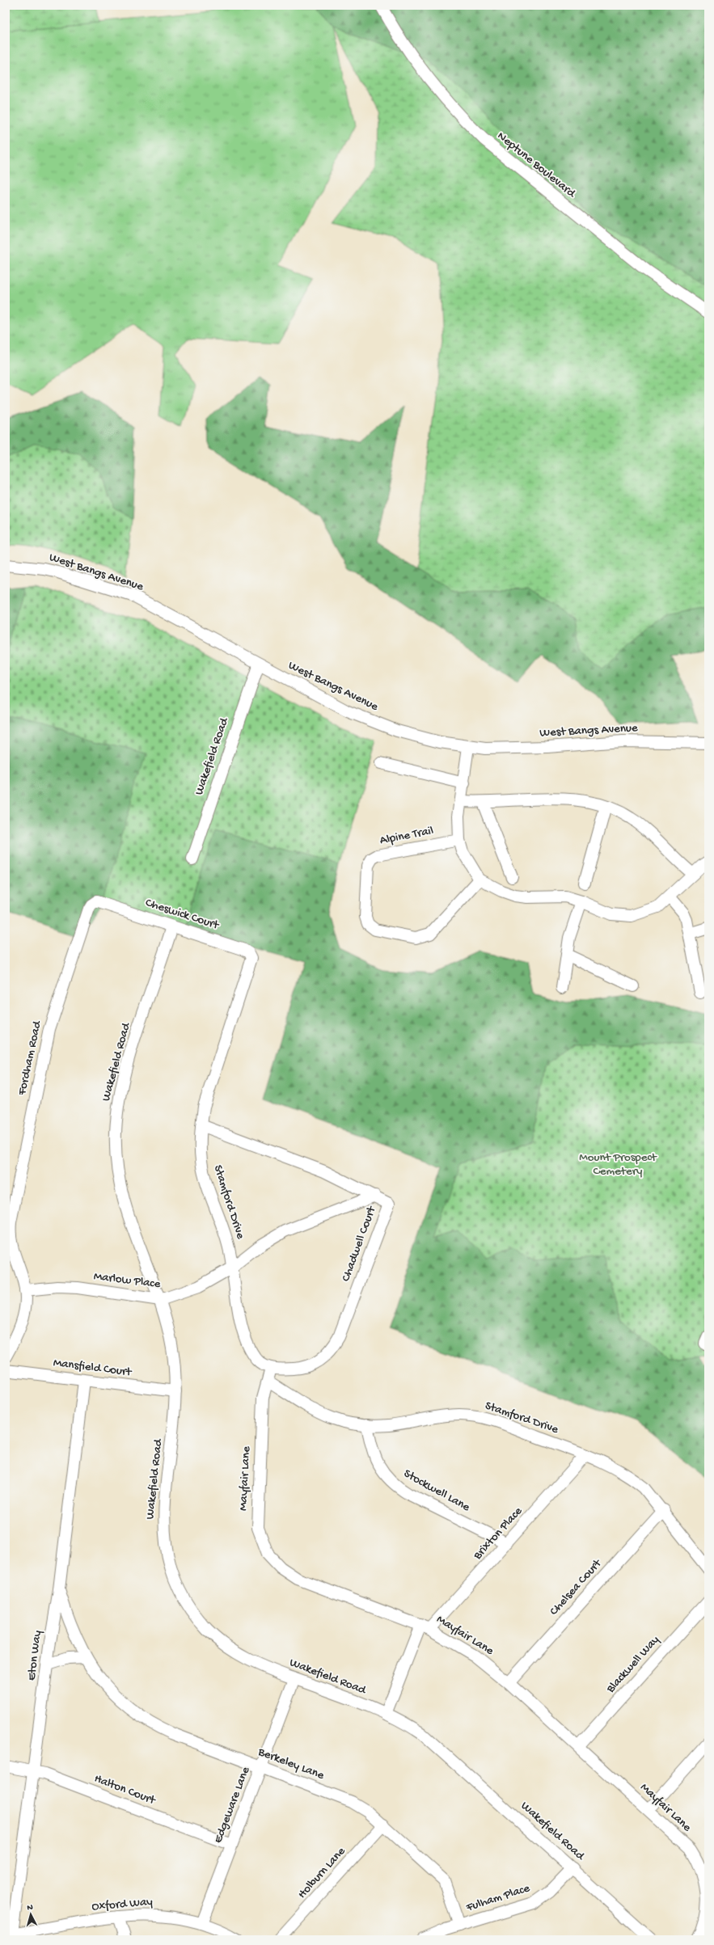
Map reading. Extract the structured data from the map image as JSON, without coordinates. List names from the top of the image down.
{
  "streets": {
    "street": [
      "Neptune Boulevard",
      "West Bangs Avenue",
      "Wakefield Road",
      "Alpine Trail",
      "Cheswick Court",
      "Fordham Road",
      "Stamford Drive",
      "Chadwell Court",
      "Marlow Place",
      "Mansfield Court",
      "Mayfair Lane",
      "Stockwell Lane",
      "Brixton Place",
      "Chelsea Court",
      "Eton Way",
      "Blackwell Way",
      "Berkeley Lane",
      "Halton Court",
      "Edgeware Lane",
      "Holburn Lane",
      "Fulham Place",
      "Oxford Way"
    ]
  },
  "crossings": [
    ["West Bangs Avenue", "Wakefield Road"],
    ["Wakefield Road", "Cheswick Court"],
    ["Wakefield Road", "Marlow Place"],
    ["Wakefield Road", "Mansfield Court"],
    ["Wakefield Road", "Brixton Place"],
    ["Wakefield Road", "Edgeware Lane"],
    ["Wakefield Road", "Fulham Place"],
    ["Cheswick Court", "Fordham Road"],
    ["Cheswick Court", "Stamford Drive"],
    ["Fordham Road", "Marlow Place"],
    ["Stamford Drive", "Chadwell Court"],
    ["Stamford Drive", "Marlow Place"],
    ["Stamford Drive", "Mayfair Lane"],
    ["Stamford Drive", "Stockwell Lane"],
    ["Stamford Drive", "Brixton Place"],
    ["Stamford Drive", "Chelsea Court"],
    ["Chadwell Court", "Marlow Place"],
    ["Chadwell Court", "Mayfair Lane"],
    ["Mansfield Court", "Eton Way"],
    ["Mayfair Lane", "Brixton Place"],
    ["Mayfair Lane", "Chelsea Court"],
    ["Mayfair Lane", "Blackwell Way"],
    ["Stockwell Lane", "Brixton Place"],
    ["Eton Way", "Berkeley Lane"],
    ["Eton Way", "Halton Court"],
    ["Eton Way", "Oxford Way"],
    ["Berkeley Lane", "Edgeware Lane"],
    ["Berkeley Lane", "Holburn Lane"],
    ["Berkeley Lane", "Fulham Place"],
    ["Halton Court", "Edgeware Lane"],
    ["Edgeware Lane", "Oxford Way"]
  ],
  "parks": ["Mount Prospect Cemetery"],
  "north": "top"
}
